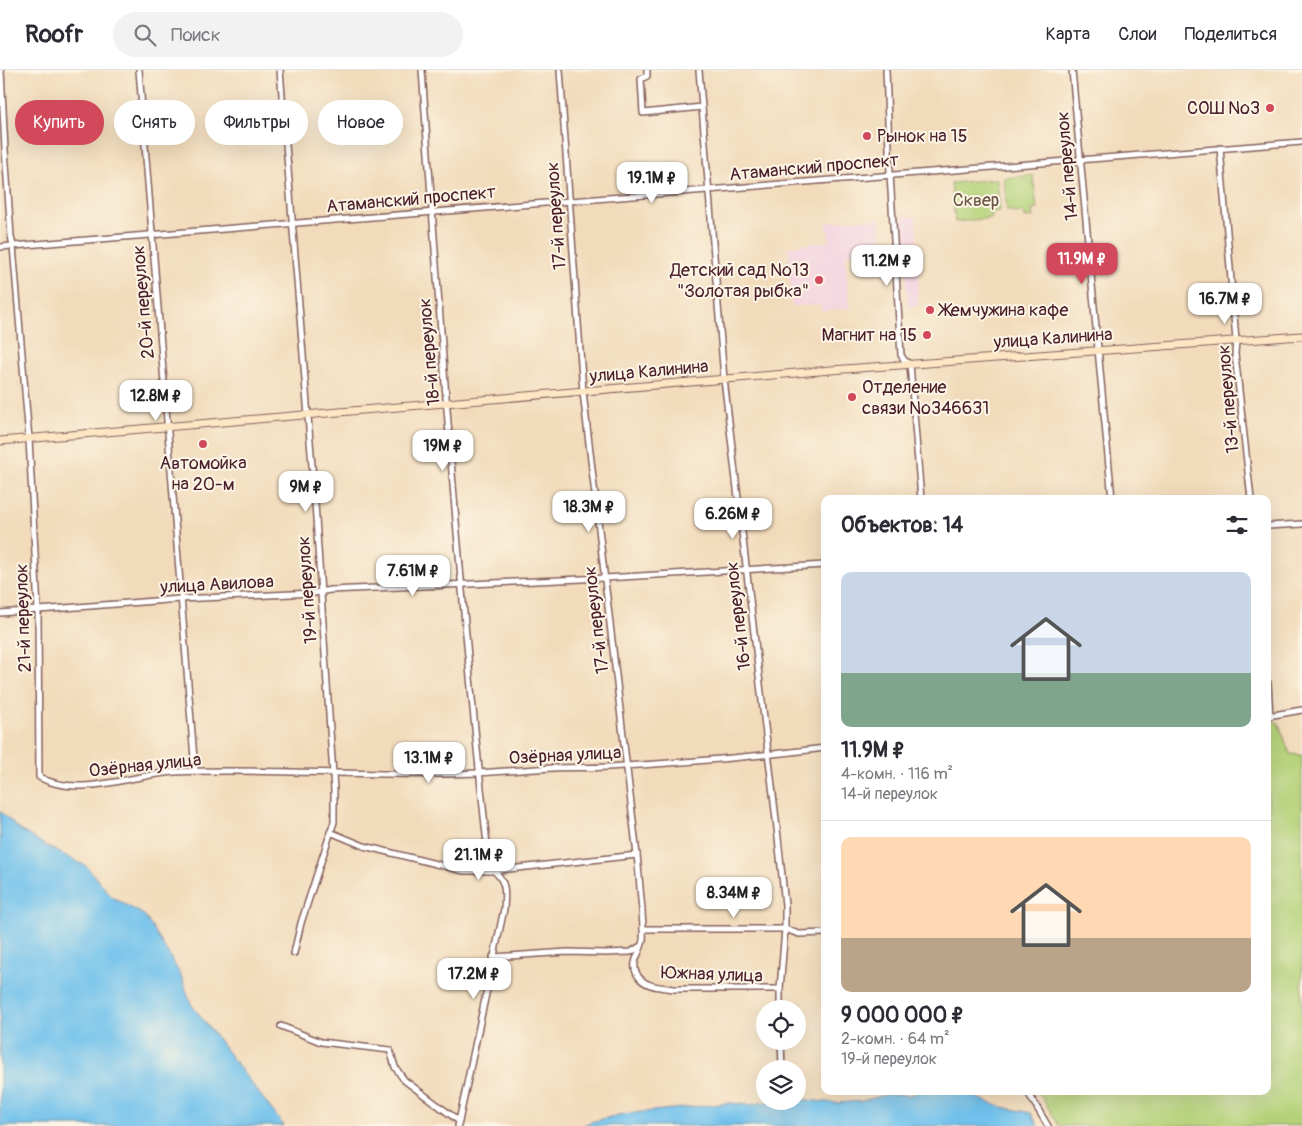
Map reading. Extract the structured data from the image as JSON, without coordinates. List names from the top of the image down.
{
  "streets": {
    "main road": ["улица Калинина"],
    "street": [
      "14-й переулок",
      "Атаманский проспект",
      "17-й переулок",
      "20-й переулок",
      "18-й переулок",
      "13-й переулок",
      "улица Авилова",
      "19-й переулок",
      "16-й переулок",
      "21-й переулок",
      "Озёрная улица",
      "Южная улица"
    ]
  },
  "crossings": [
    ["14-й переулок", "Атаманский проспект"],
    ["14-й переулок", "улица Калинина"],
    ["Атаманский проспект", "17-й переулок"],
    ["Атаманский проспект", "20-й переулок"],
    ["Атаманский проспект", "18-й переулок"],
    ["Атаманский проспект", "13-й переулок"],
    ["Атаманский проспект", "19-й переулок"],
    ["Атаманский проспект", "16-й переулок"],
    ["Атаманский проспект", "21-й переулок"],
    ["17-й переулок", "улица Калинина"],
    ["17-й переулок", "улица Авилова"],
    ["17-й переулок", "Озёрная улица"],
    ["17-й переулок", "Южная улица"],
    ["20-й переулок", "улица Калинина"],
    ["20-й переулок", "улица Авилова"],
    ["20-й переулок", "Озёрная улица"],
    ["улица Калинина", "18-й переулок"],
    ["улица Калинина", "13-й переулок"],
    ["улица Калинина", "19-й переулок"],
    ["улица Калинина", "16-й переулок"],
    ["улица Калинина", "21-й переулок"],
    ["18-й переулок", "улица Авилова"],
    ["18-й переулок", "Озёрная улица"],
    ["улица Авилова", "19-й переулок"],
    ["улица Авилова", "16-й переулок"],
    ["улица Авилова", "21-й переулок"],
    ["19-й переулок", "Озёрная улица"],
    ["16-й переулок", "Озёрная улица"],
    ["16-й переулок", "Южная улица"],
    ["21-й переулок", "Озёрная улица"]
  ],
  "parks": ["Сквер"],
  "places": [
    "СОШ №3",
    "Рынок на 15",
    "Детский сад №13 \"Золотая рыбка\"",
    "Жемчужина кафе",
    "Магнит на 15",
    "Отделение связи №346631",
    "Автомойка на 20-м"
  ],
  "page": {
    "header": "Roofr",
    "search": "Поиск",
    "nav": ["Карта", "Слои", "Поделиться"],
    "chip": [
      "Купить",
      "Снять",
      "Фильтры",
      "Новое"
    ],
    "price": [
      "19.1M ₽",
      "11.9M ₽",
      "11.2M ₽",
      "16.7M ₽",
      "12.8M ₽",
      "19M ₽",
      "9M ₽",
      "18.3M ₽",
      "6.26M ₽",
      "7.61M ₽",
      "13.1M ₽",
      "21.1M ₽",
      "8.34M ₽",
      "17.2M ₽"
    ],
    "heading": "Объектов: 14",
    "list": [
      {
        "name": "11.9M ₽",
        "note": "4-комн. · 116 m² · 14-й переулок"
      },
      {
        "name": "9 000 000 ₽",
        "note": "2-комн. · 64 m² · 19-й переулок"
      }
    ]
  }
}
